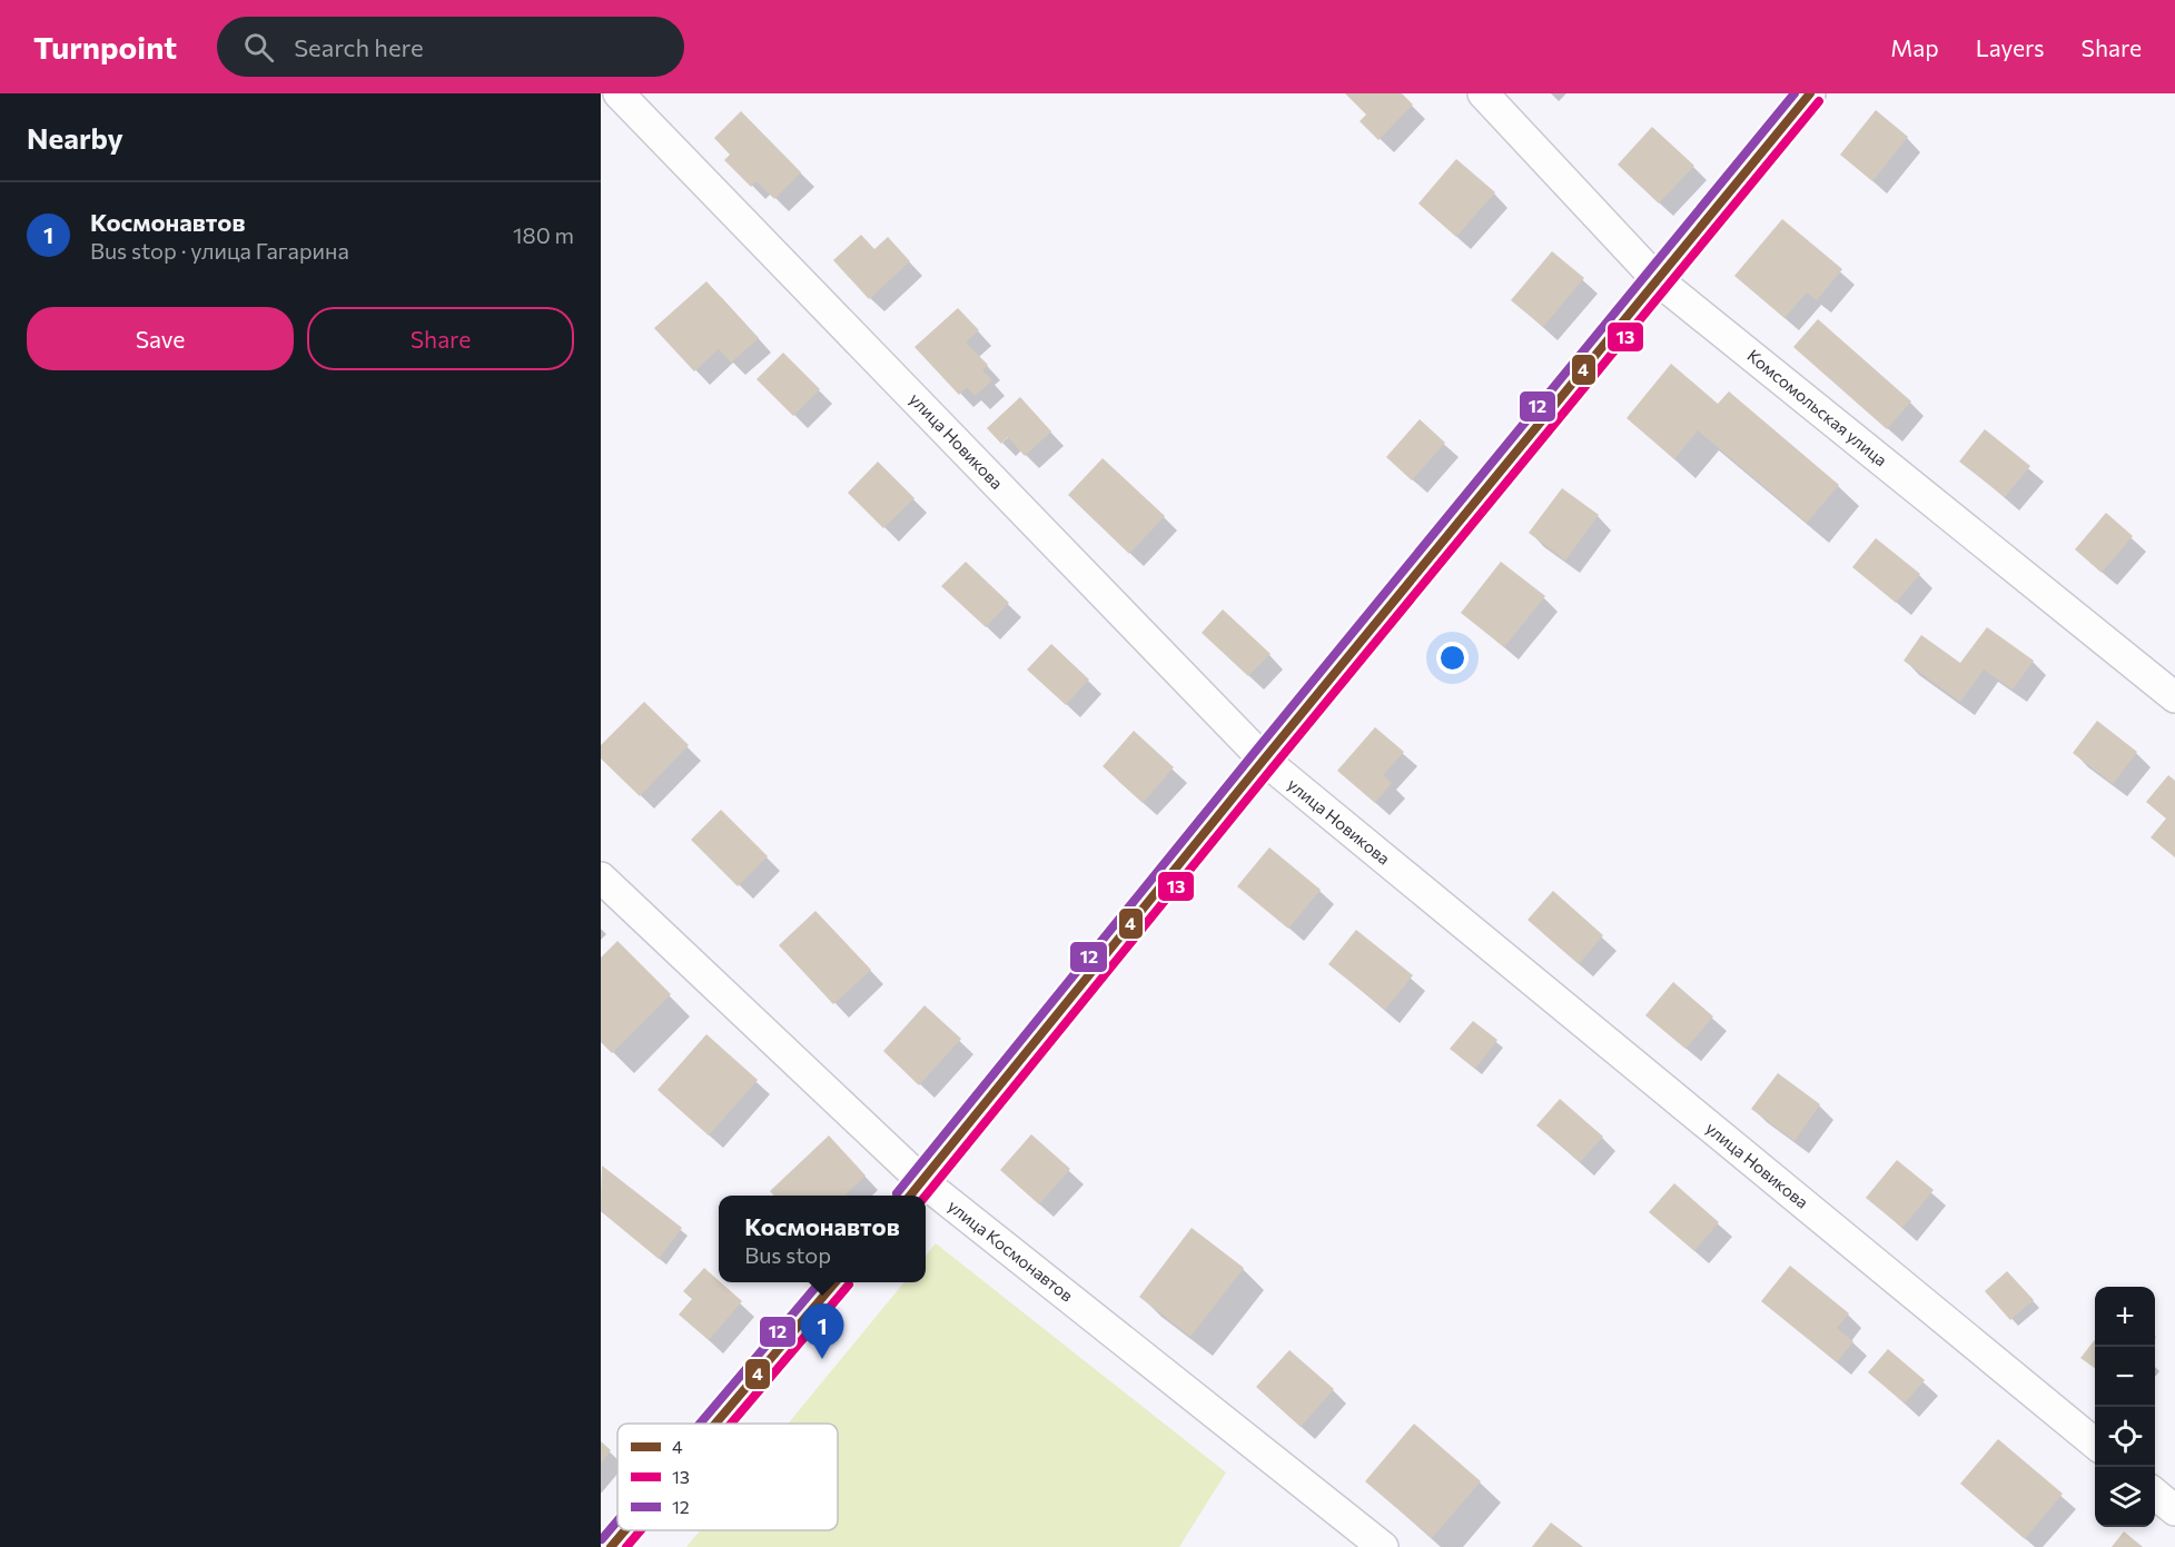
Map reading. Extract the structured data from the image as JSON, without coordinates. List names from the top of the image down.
{
  "streets": {
    "street": ["Комсомольская улица", "улица Новикова", "улица Космонавтов"]
  },
  "lines": ["transit line 4", "transit line 12", "transit line 13"],
  "legend": ["4", "13", "12"],
  "page": {
    "header": "Turnpoint",
    "search": "Search here",
    "nav": ["Map", "Layers", "Share"],
    "heading": "Nearby",
    "list": [
      {
        "mark": "1",
        "name": "Космонавтов",
        "note": "Bus stop · улица Гагарина",
        "value": "180 m"
      }
    ],
    "buttons": ["Save", "Share"],
    "popup": ["Космонавтов", "Bus stop"],
    "map_buttons": ["+", "−"],
    "pins": "1"
  }
}
